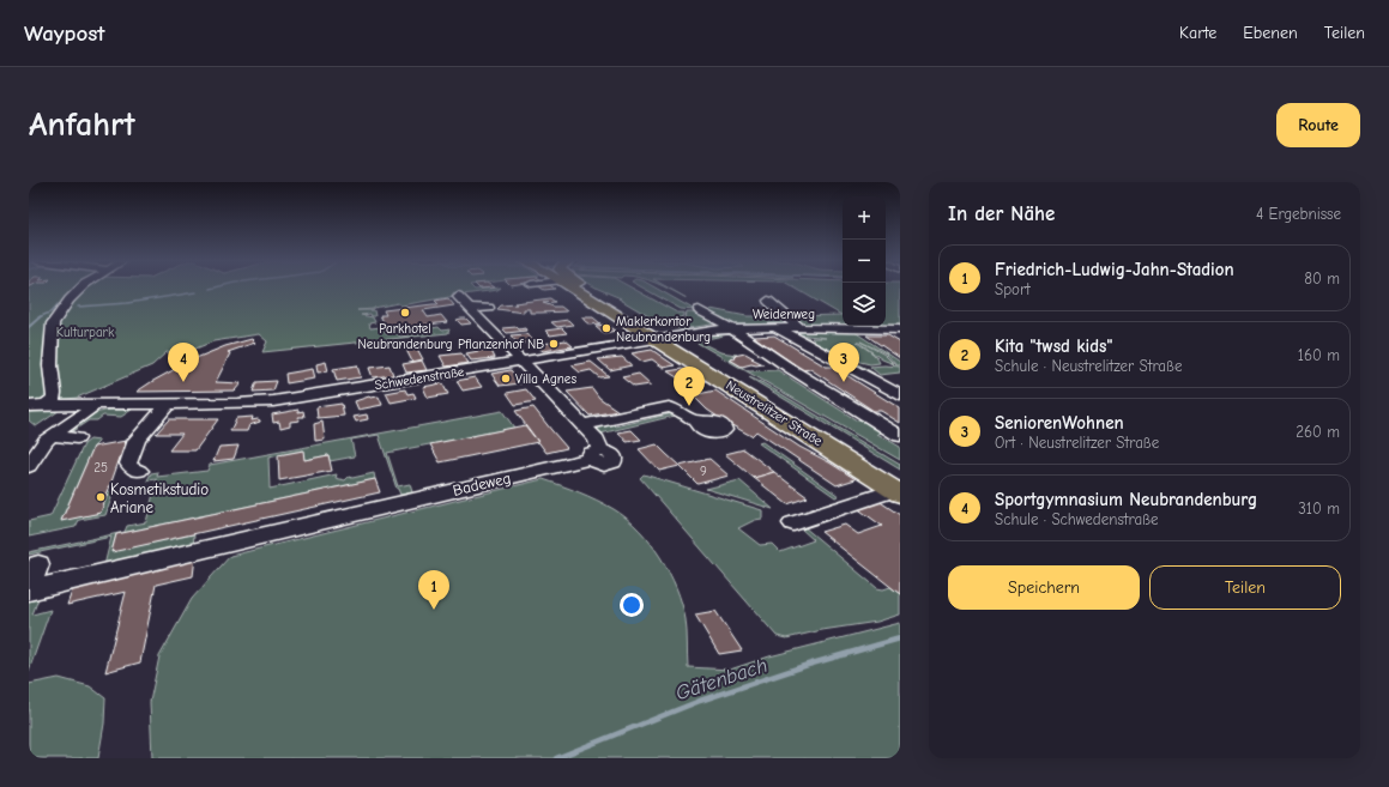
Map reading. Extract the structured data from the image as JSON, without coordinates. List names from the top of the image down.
{
  "streets": {
    "main road": ["Neustrelitzer Straße"],
    "street": ["Weidenweg", "Schwedenstraße", "Badeweg"]
  },
  "crossings": [
    ["Weidenweg", "Schwedenstraße"],
    ["Weidenweg", "Neustrelitzer Straße"],
    ["Schwedenstraße", "Neustrelitzer Straße"],
    ["Schwedenstraße", "Badeweg"]
  ],
  "water": ["Gätenbach"],
  "parks": ["Kulturpark"],
  "places": [
    "Parkhotel Neubrandenburg",
    "Maklerkontor Neubrandenburg",
    "Pflanzenhof NB",
    "Villa Agnes",
    "Kosmetikstudio Ariane"
  ],
  "house_numbers": ["25", "9"],
  "page": {
    "header": "Waypost",
    "nav": ["Karte", "Ebenen", "Teilen"],
    "buttons": [
      "Route",
      ["Speichern", "Teilen"]
    ],
    "title": "Anfahrt",
    "heading": ["In der Nähe", "4 Ergebnisse"],
    "map_buttons": ["+", "−"],
    "list": [
      {
        "mark": "1",
        "name": "Friedrich-Ludwig-Jahn-Stadion",
        "note": "Sport",
        "value": "80 m"
      },
      {
        "mark": "2",
        "name": "Kita \"twsd kids\"",
        "note": "Schule · Neustrelitzer Straße",
        "value": "160 m"
      },
      {
        "mark": "3",
        "name": "SeniorenWohnen",
        "note": "Ort · Neustrelitzer Straße",
        "value": "260 m"
      },
      {
        "mark": "4",
        "name": "Sportgymnasium Neubrandenburg",
        "note": "Schule · Schwedenstraße",
        "value": "310 m"
      }
    ],
    "pins": [
      "3",
      "4",
      "2",
      "1"
    ]
  }
}
